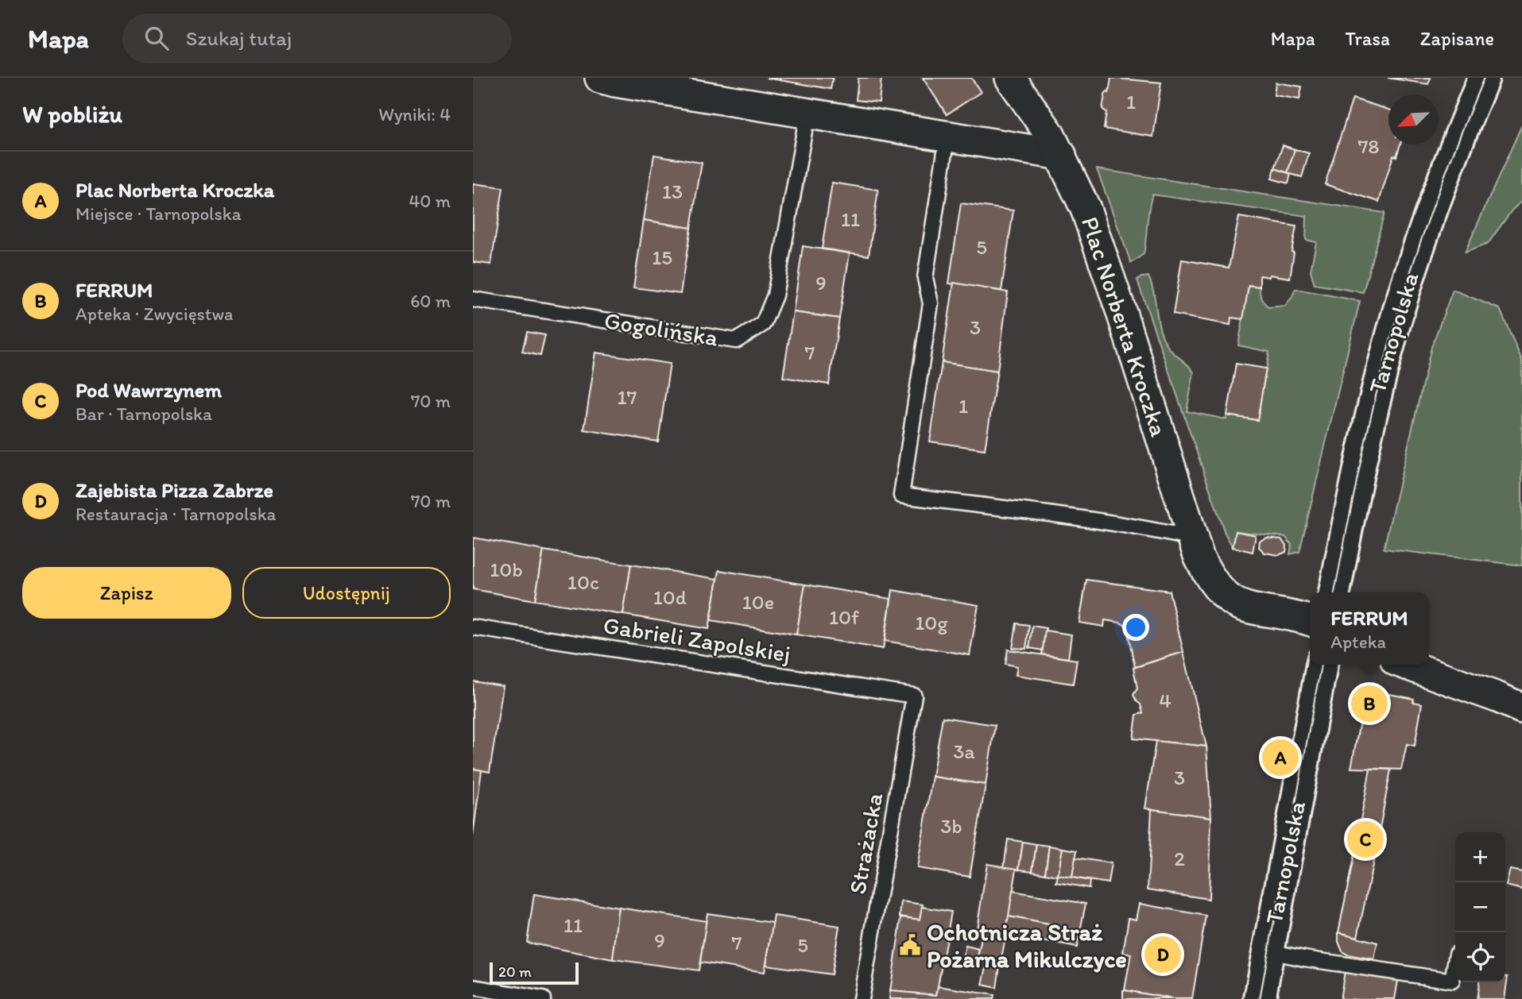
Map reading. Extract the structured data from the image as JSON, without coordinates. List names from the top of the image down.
{
  "streets": {
    "main road": ["Tarnopolska"],
    "street": ["Plac Norberta Kroczka"],
    "lane": ["Gogolińska", "Gabrieli Zapolskiej", "Strażacka"]
  },
  "crossings": [
    ["Gabrieli Zapolskiej", "Strażacka"]
  ],
  "places": {
    "public building": ["Ochotnicza Straż Pożarna Mikulczyce"]
  },
  "house_numbers": [
    "1",
    "78",
    "13",
    "11",
    "5",
    "15",
    "9",
    "3",
    "7",
    "17",
    "1",
    "10b",
    "10c",
    "10d",
    "10e",
    "10f",
    "10g",
    "4",
    "3a",
    "3",
    "3b",
    "2",
    "11",
    "9",
    "7",
    "5"
  ],
  "scale_bar": "20 m",
  "north": "bottom left",
  "page": {
    "header": "Mapa",
    "search": "Szukaj tutaj",
    "nav": ["Mapa", "Trasa", "Zapisane"],
    "heading": ["W pobliżu", "Wyniki: 4"],
    "list": [
      {
        "mark": "A",
        "name": "Plac Norberta Kroczka",
        "note": "Miejsce · Tarnopolska",
        "value": "40 m"
      },
      {
        "mark": "B",
        "name": "FERRUM",
        "note": "Apteka · Zwycięstwa",
        "value": "60 m"
      },
      {
        "mark": "C",
        "name": "Pod Wawrzynem",
        "note": "Bar · Tarnopolska",
        "value": "70 m"
      },
      {
        "mark": "D",
        "name": "Zajebista Pizza Zabrze",
        "note": "Restauracja · Tarnopolska",
        "value": "70 m"
      }
    ],
    "buttons": ["Zapisz", "Udostępnij"],
    "popup": ["FERRUM", "Apteka"],
    "pins": [
      "B",
      "A",
      "C",
      "D"
    ],
    "map_buttons": ["+", "−"],
    "scale": "20 m"
  }
}
